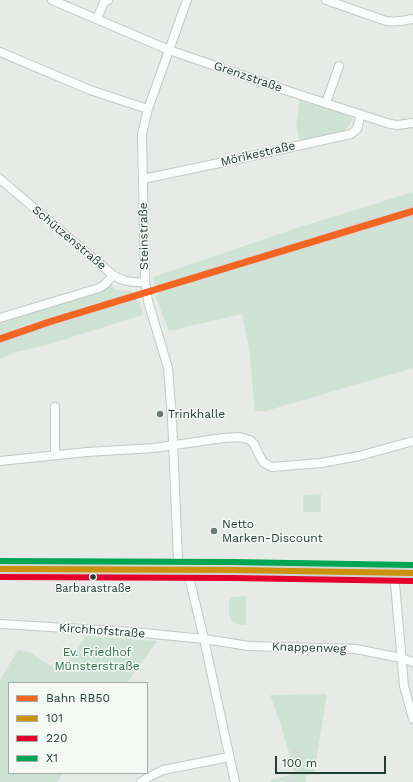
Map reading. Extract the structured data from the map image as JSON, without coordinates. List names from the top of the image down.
{
  "streets": {
    "street": [
      "Grenzstraße",
      "Mörikestraße",
      "Steinstraße",
      "Schützenstraße",
      "Kirchhofstraße",
      "Knappenweg"
    ]
  },
  "crossings": [
    ["Grenzstraße", "Mörikestraße"],
    ["Grenzstraße", "Steinstraße"],
    ["Mörikestraße", "Steinstraße"],
    ["Steinstraße", "Schützenstraße"],
    ["Kirchhofstraße", "Knappenweg"]
  ],
  "parks": ["Ev. Friedhof Münsterstraße"],
  "places": ["Trinkhalle", "Netto Marken-Discount", "Barbarastraße"],
  "lines": [
    "rail line RB50",
    "transit line X1",
    "transit line 101",
    "transit line 220"
  ],
  "legend": [
    "Bahn RB50",
    "101",
    "220",
    "X1"
  ],
  "scale_bar": "100 m"
}
